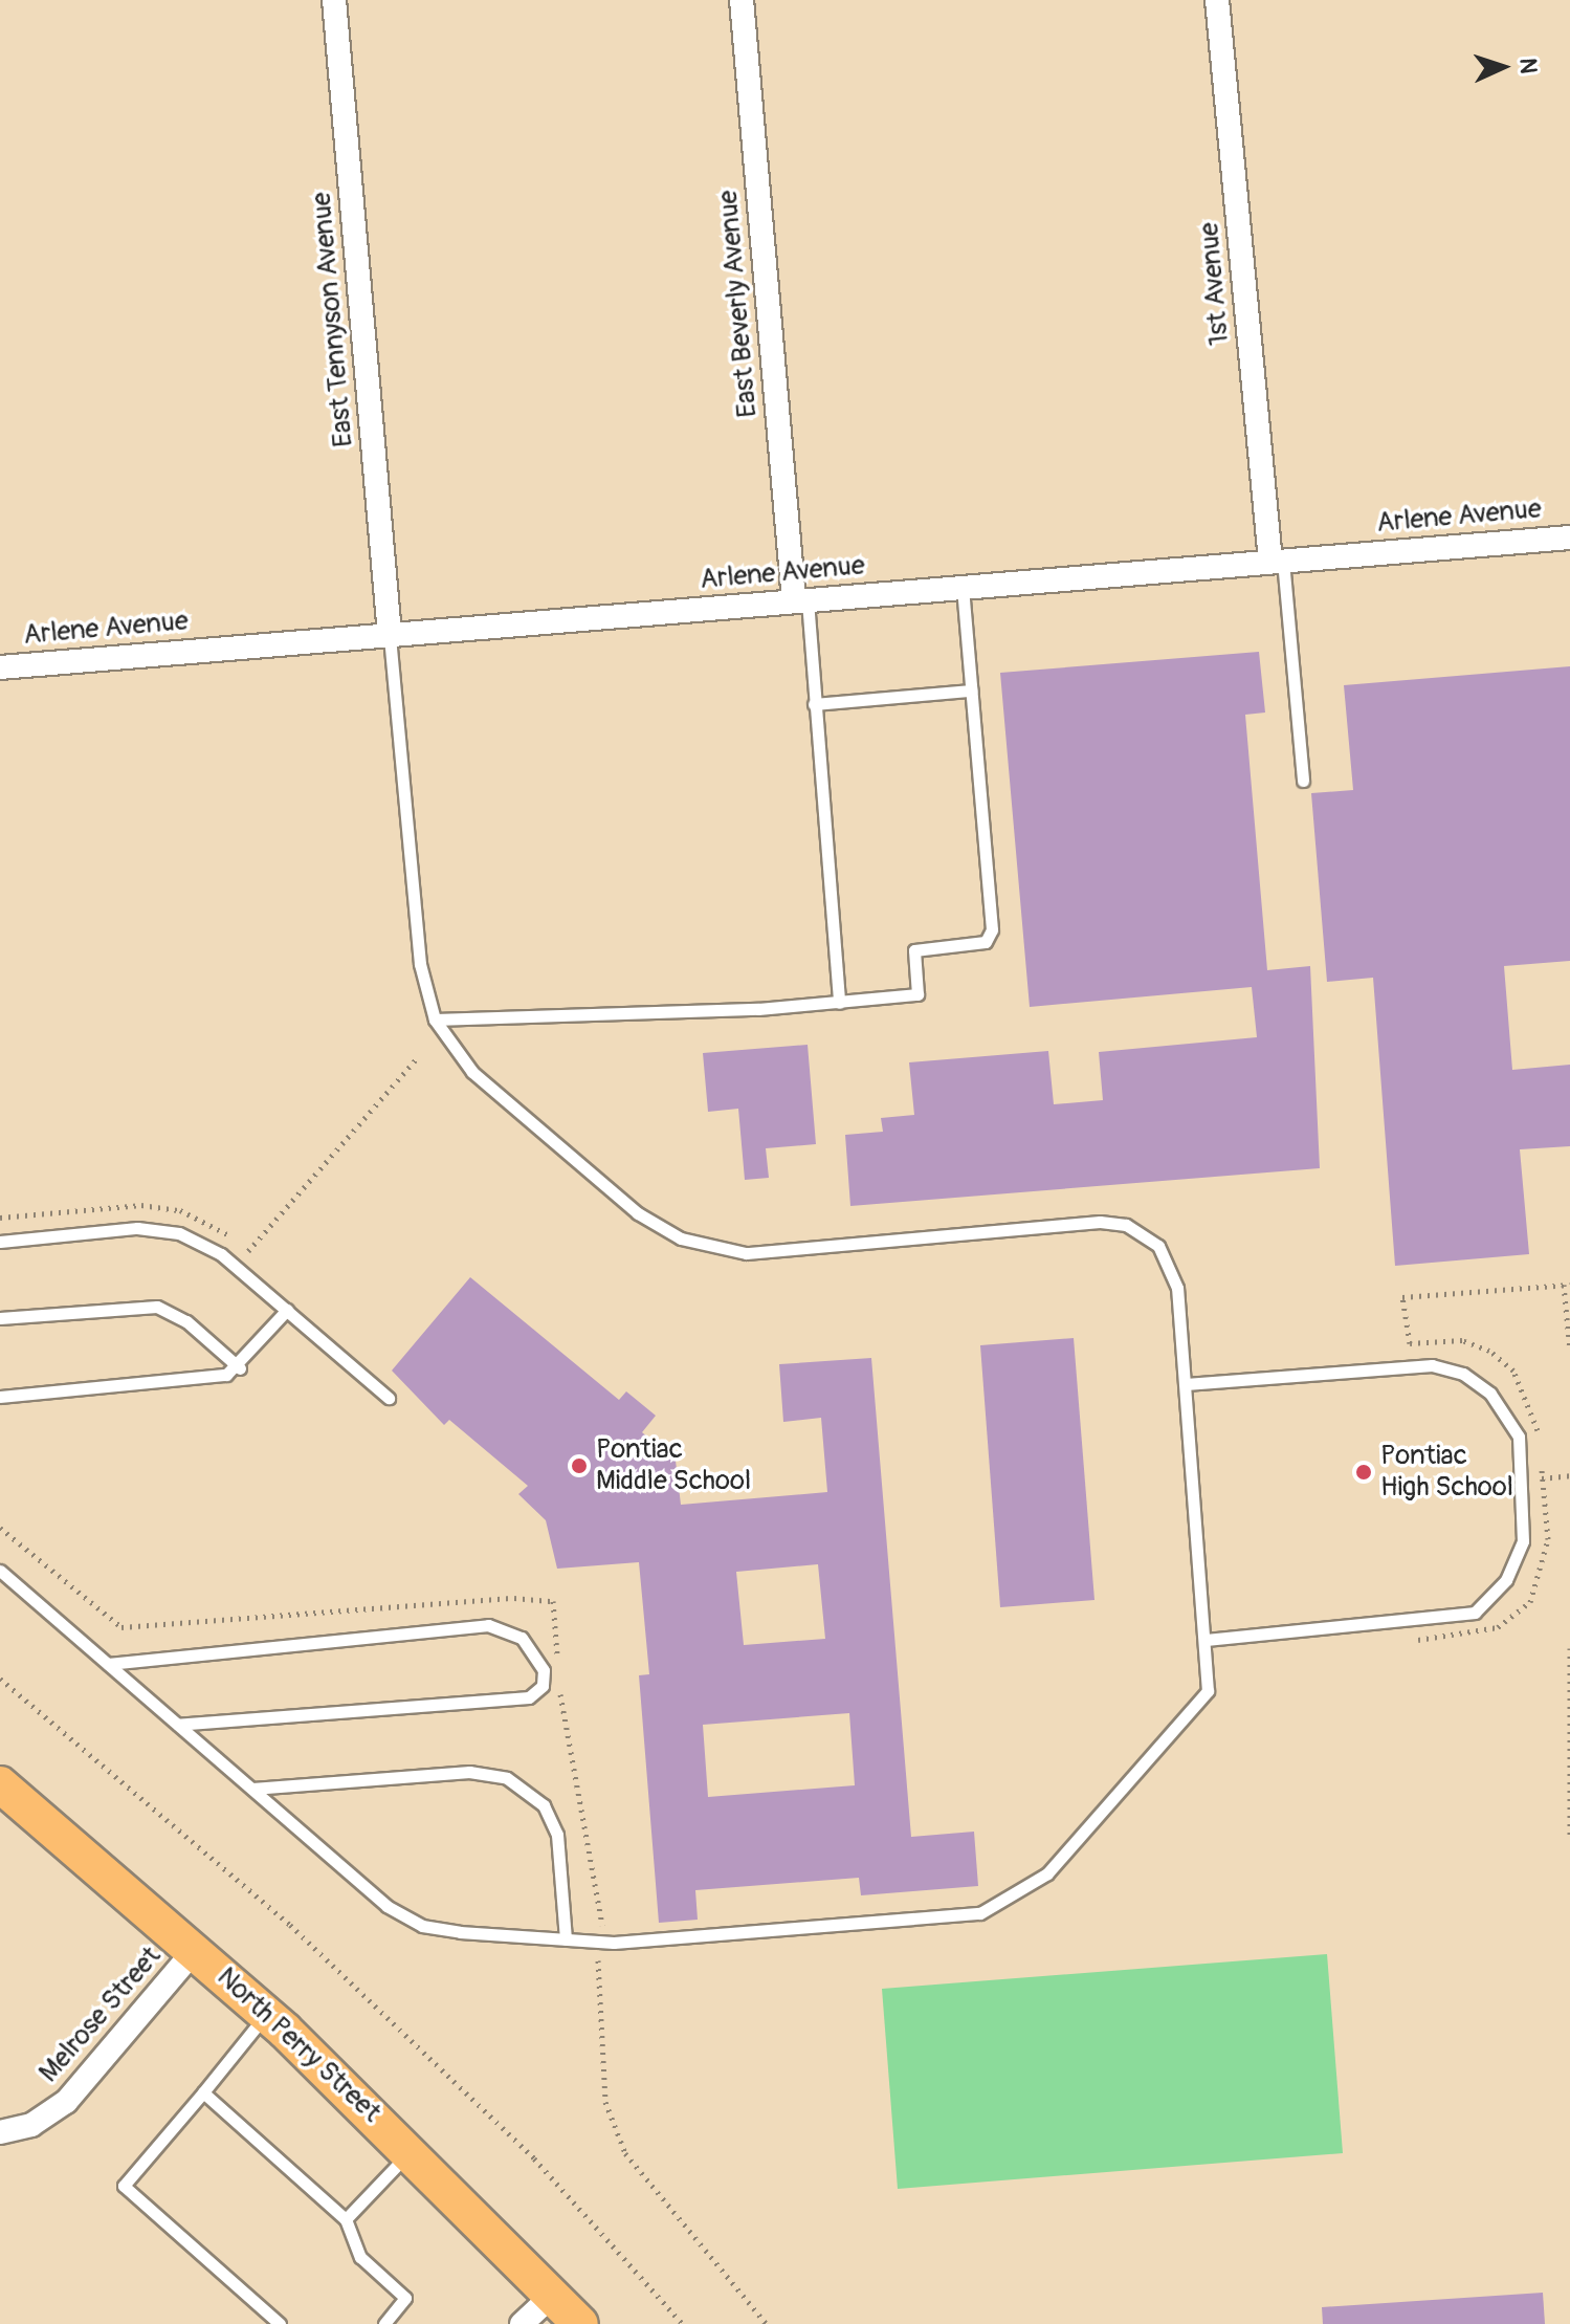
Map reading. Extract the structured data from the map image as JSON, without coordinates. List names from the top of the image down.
{
  "streets": {
    "main road": ["North Perry Street"],
    "street": [
      "1st Avenue",
      "East Beverly Avenue",
      "East Tennyson Avenue",
      "Arlene Avenue",
      "Melrose Street"
    ]
  },
  "crossings": [
    ["1st Avenue", "Arlene Avenue"],
    ["East Beverly Avenue", "Arlene Avenue"],
    ["East Tennyson Avenue", "Arlene Avenue"],
    ["Melrose Street", "North Perry Street"]
  ],
  "places": ["Pontiac Middle School", "Pontiac High School"],
  "north": "right"
}
